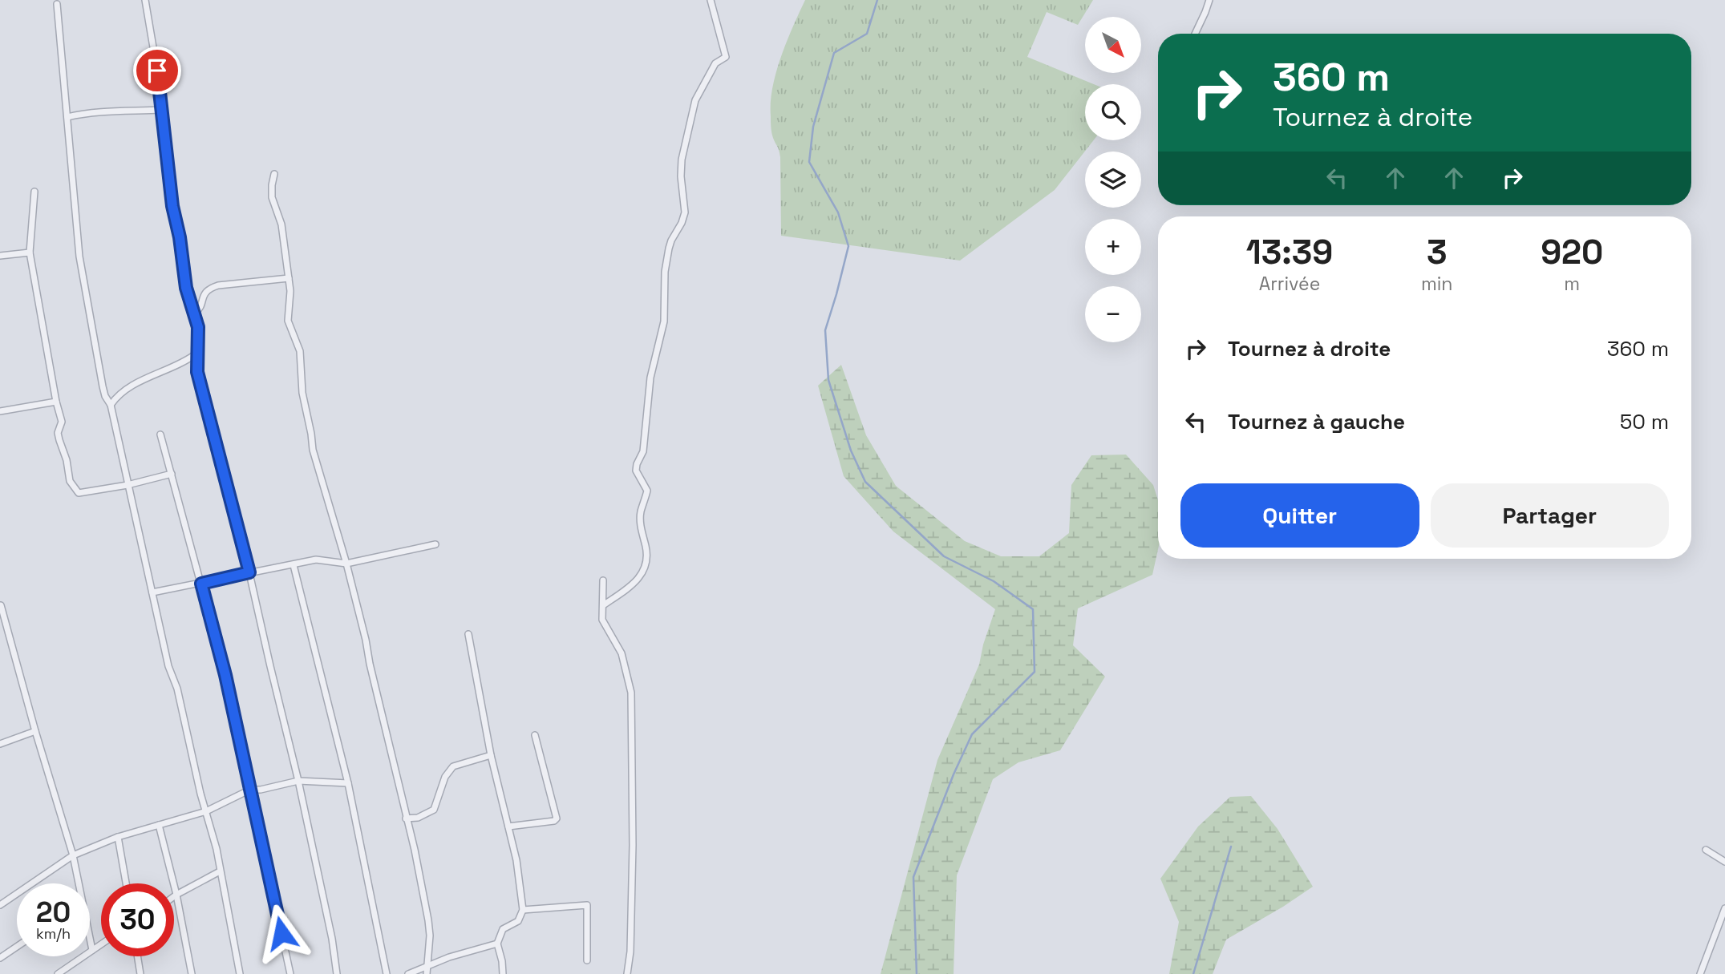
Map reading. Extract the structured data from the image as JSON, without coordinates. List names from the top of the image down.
{
  "north": "bottom right",
  "page": {
    "map_buttons": ["+", "−"],
    "turn": ["360 m", "Tournez à droite"],
    "eta": [
      "13:39",
      "Arrivée",
      "3",
      "min",
      "920",
      "m"
    ],
    "list": [
      {
        "name": "Tournez à droite",
        "value": "360 m"
      },
      {
        "name": "Tournez à gauche",
        "value": "50 m"
      }
    ],
    "buttons": ["Quitter", "Partager"],
    "speed": "20 km/h",
    "limit": "30"
  }
}
